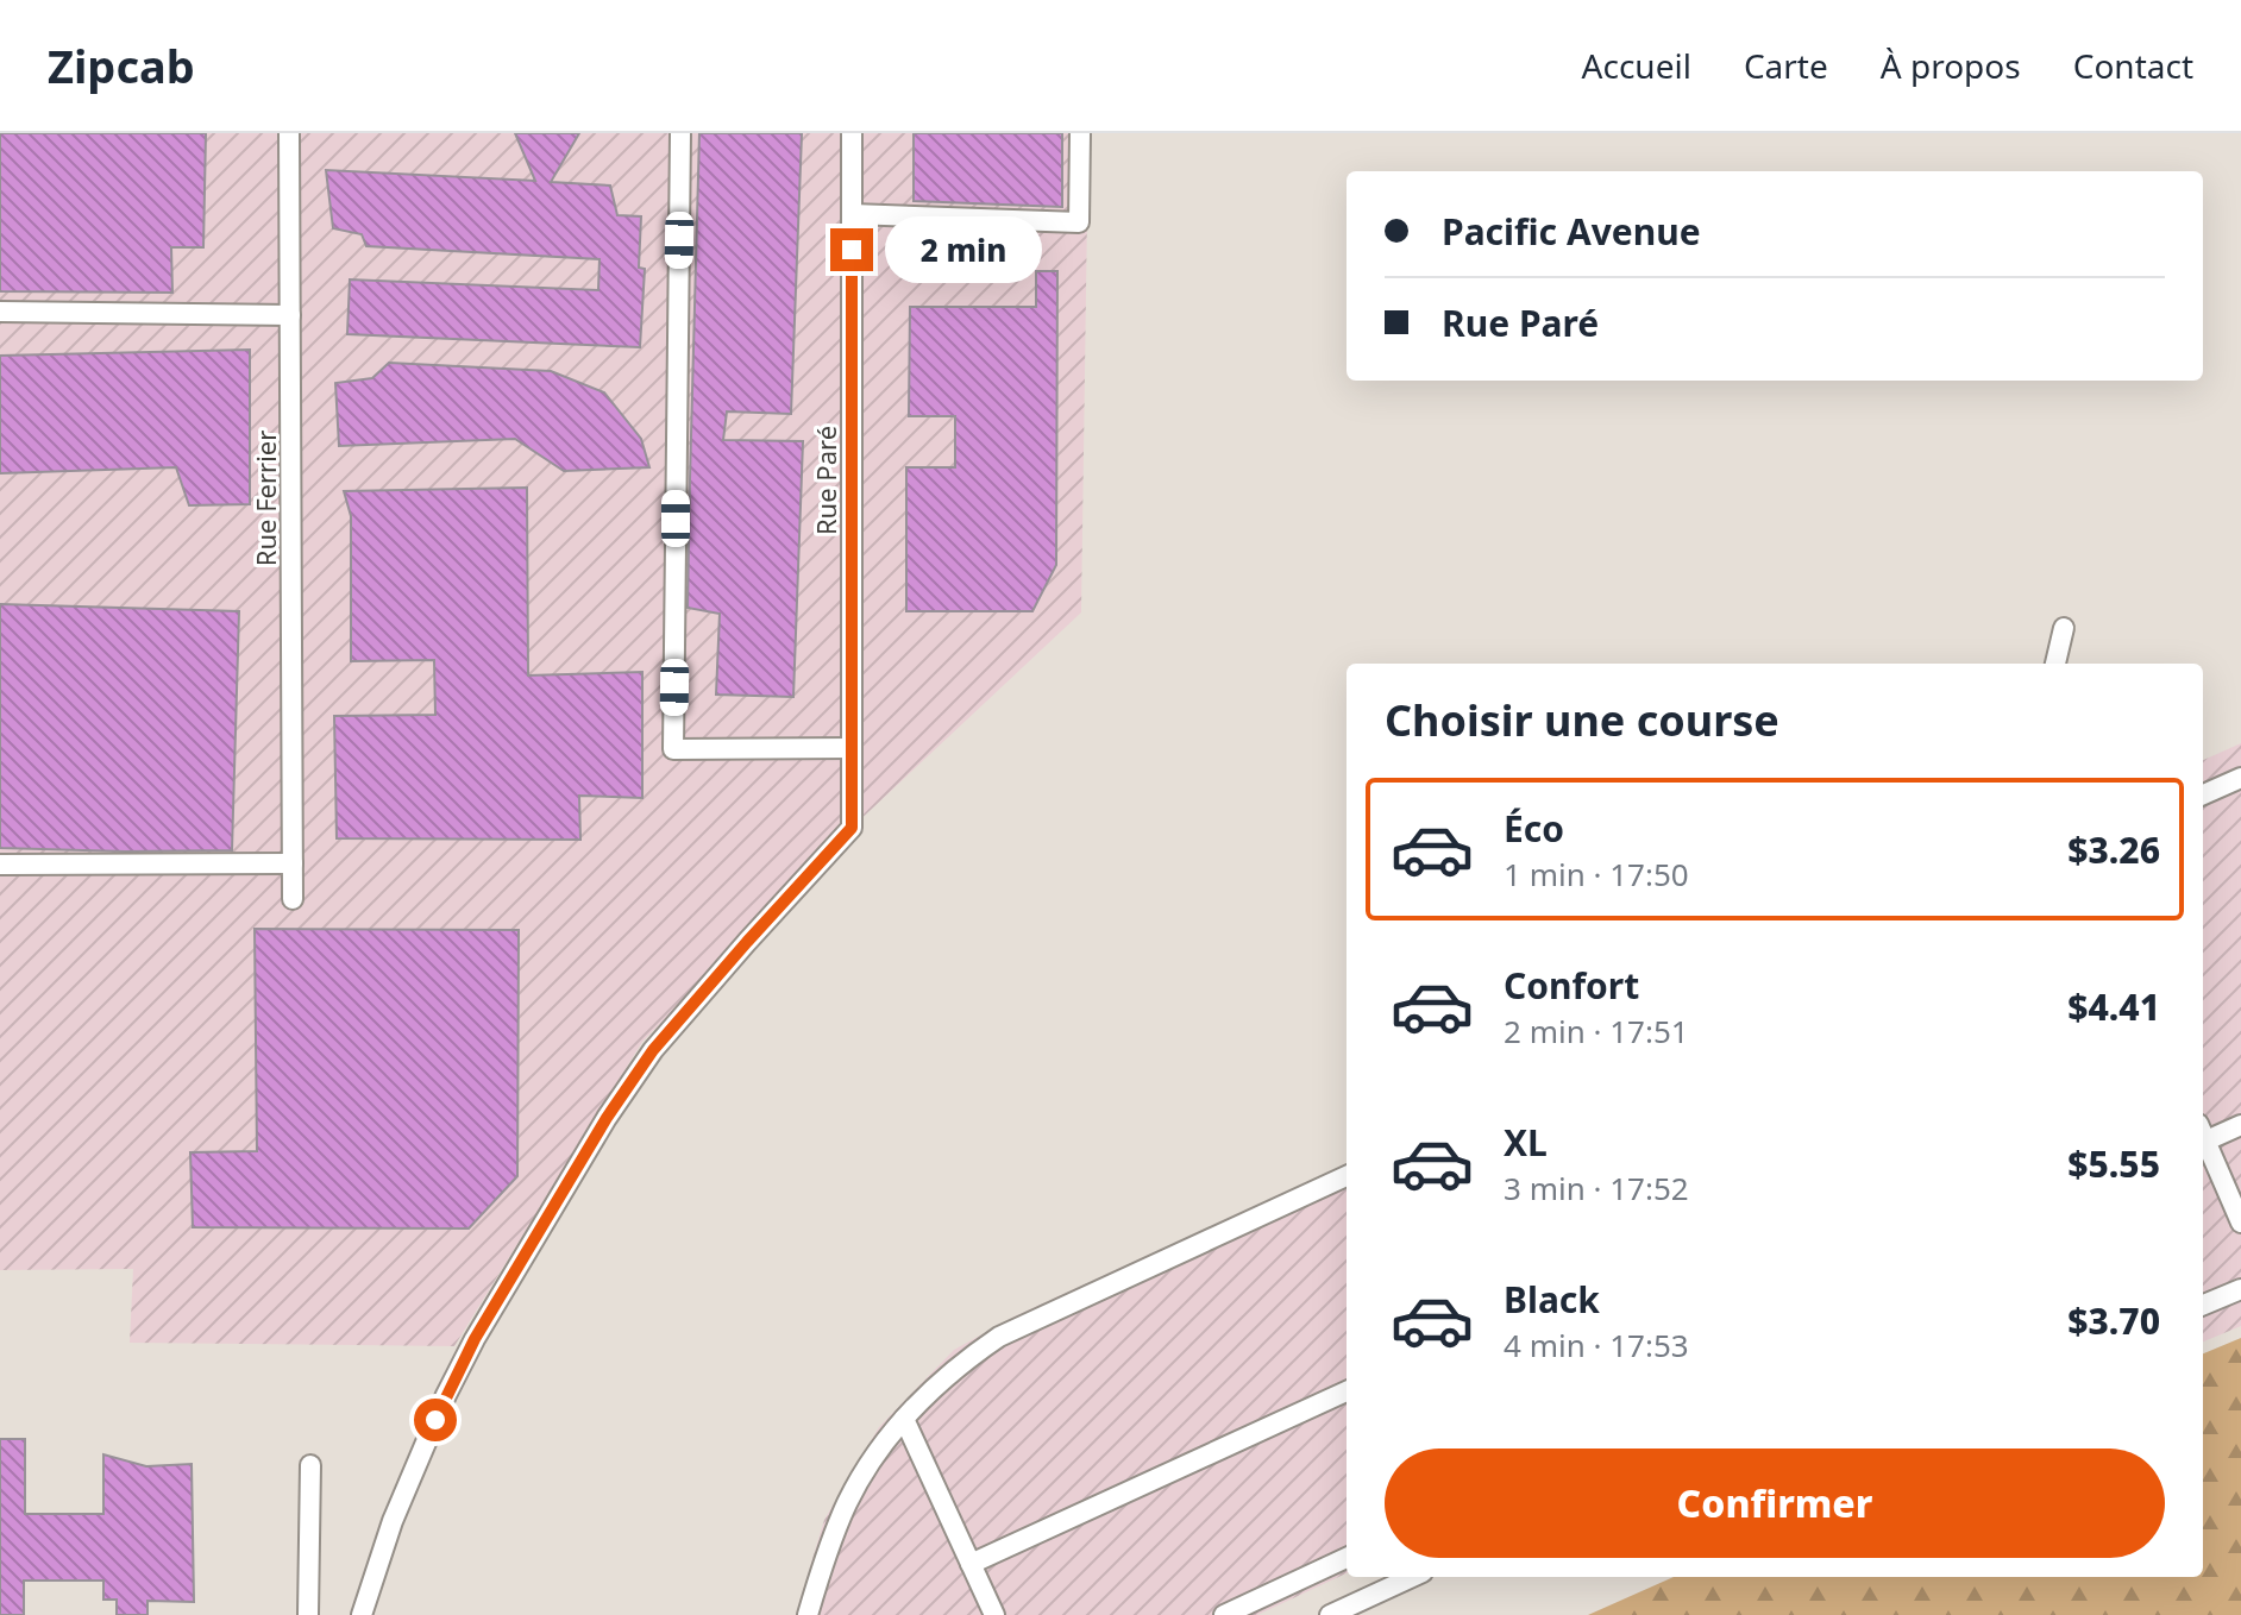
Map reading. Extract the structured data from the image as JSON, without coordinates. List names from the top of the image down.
{
  "streets": {
    "street": ["Rue Paré", "Rue Ferrier"]
  },
  "page": {
    "header": "Zipcab",
    "nav": [
      "Accueil",
      "Carte",
      "À propos",
      "Contact"
    ],
    "banner": ["Pacific Avenue", "Rue Paré"],
    "bubble": "2 min",
    "heading": "Choisir une course",
    "list": [
      {
        "name": "Éco",
        "note": "1 min · 17:50",
        "value": "$3.26"
      },
      {
        "name": "Confort",
        "note": "2 min · 17:51",
        "value": "$4.41"
      },
      {
        "name": "XL",
        "note": "3 min · 17:52",
        "value": "$5.55"
      },
      {
        "name": "Black",
        "note": "4 min · 17:53",
        "value": "$3.70"
      }
    ],
    "buttons": "Confirmer"
  }
}
